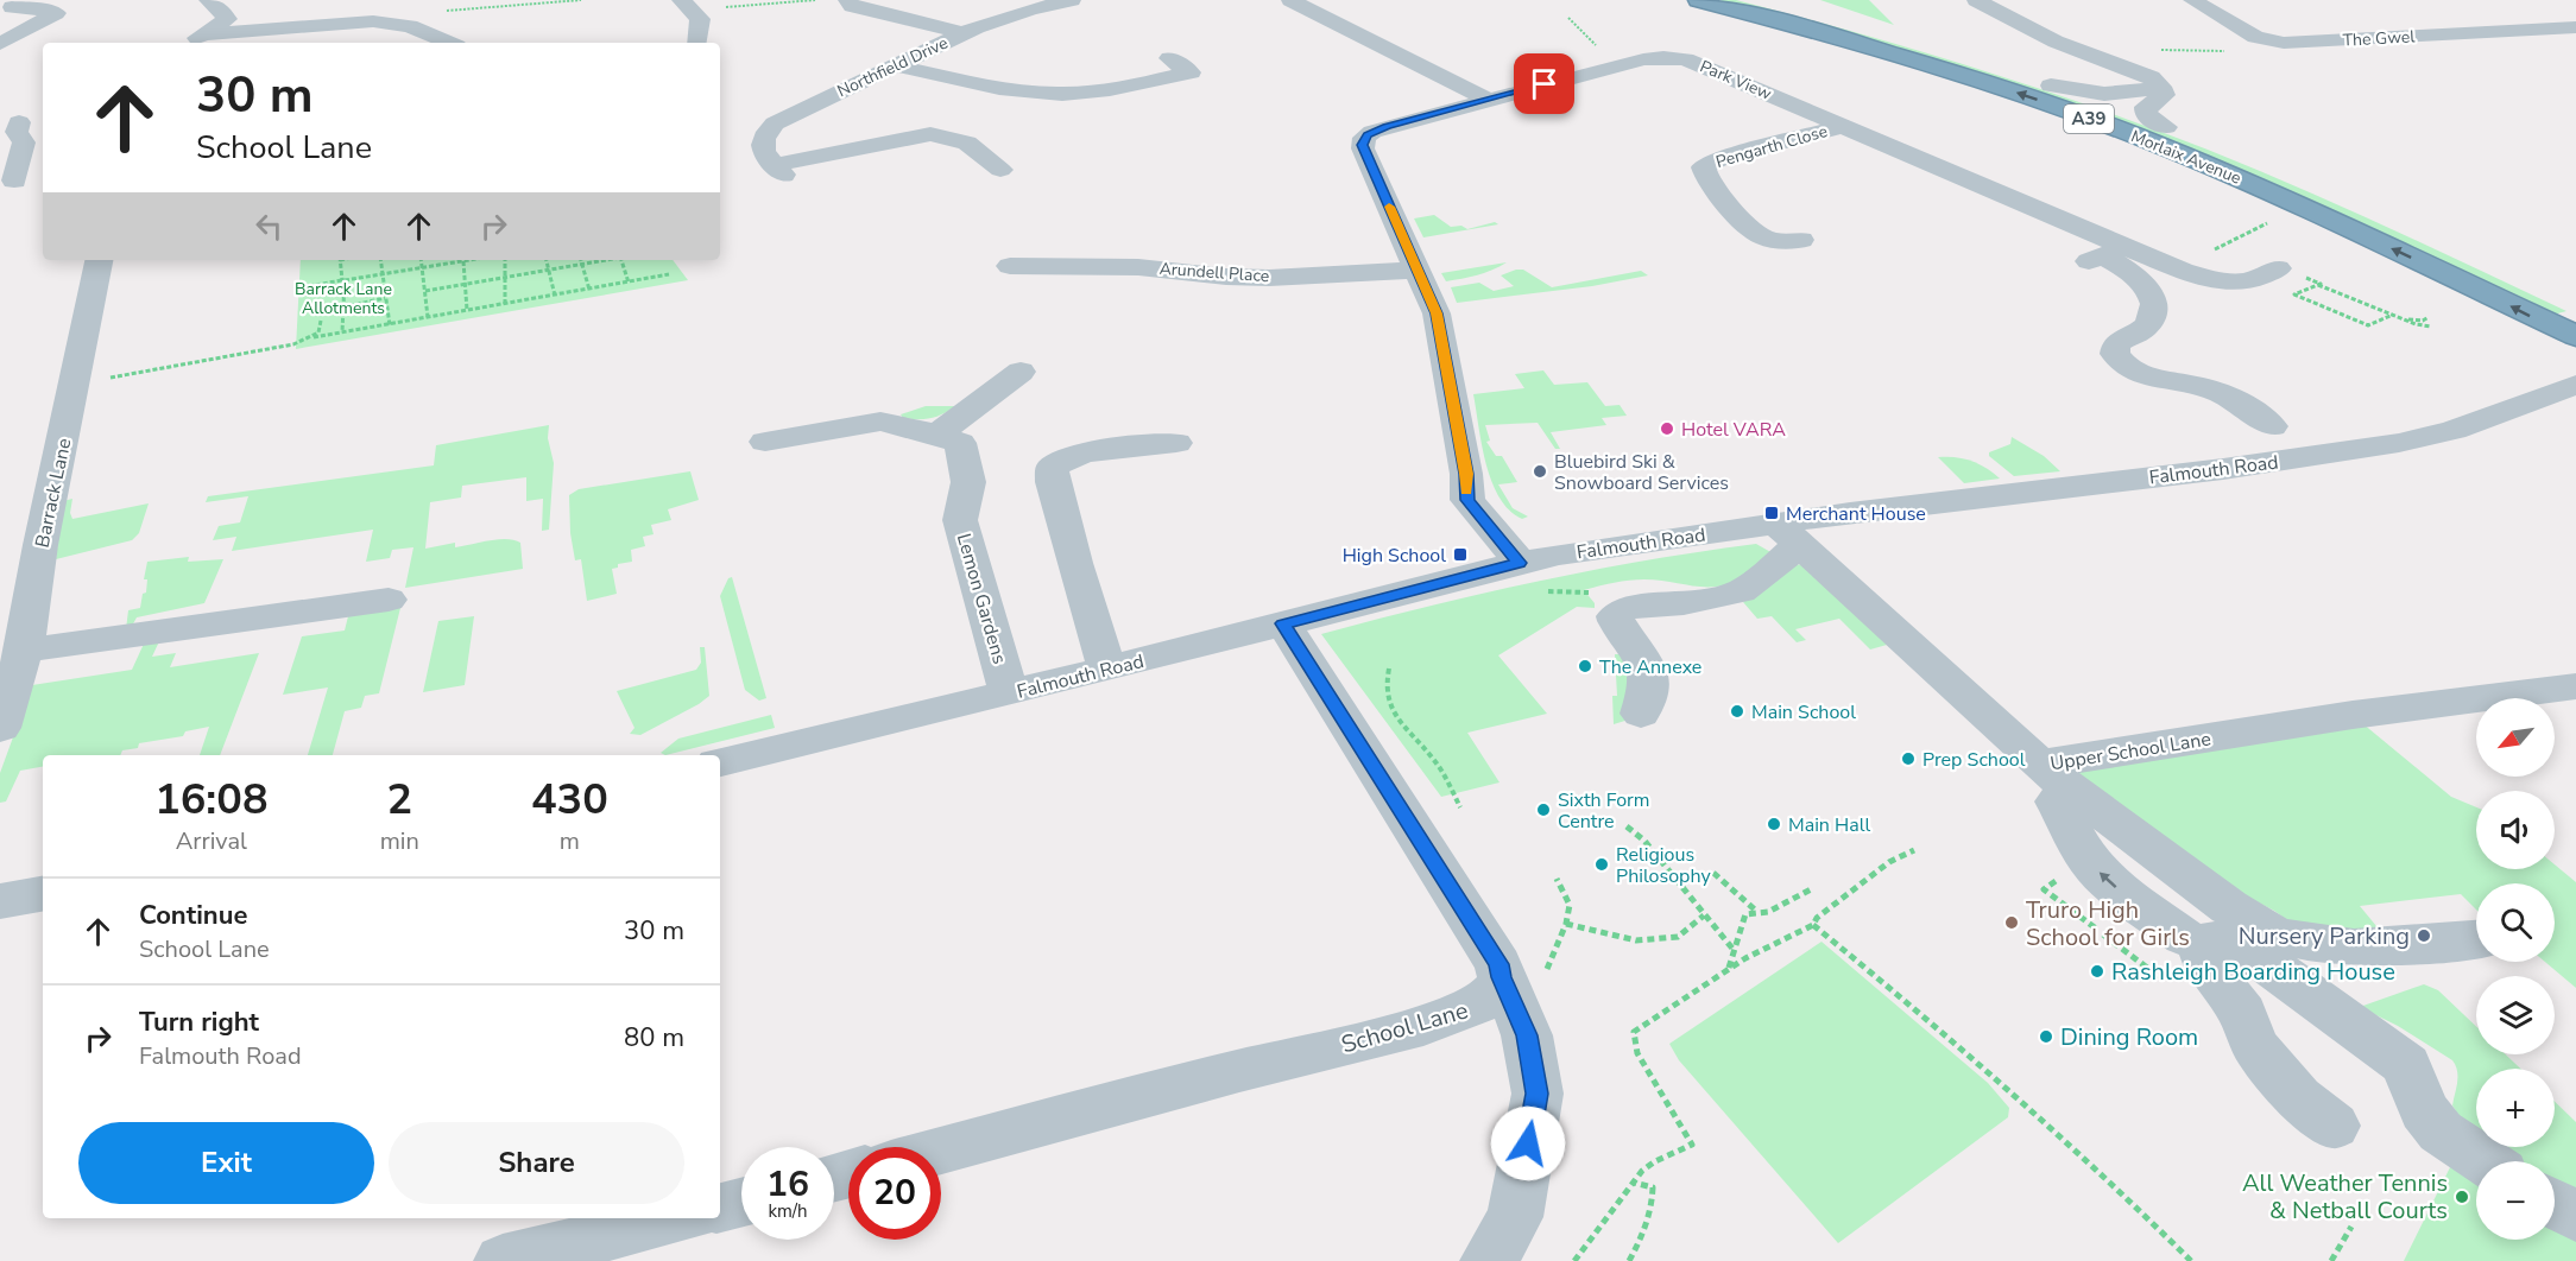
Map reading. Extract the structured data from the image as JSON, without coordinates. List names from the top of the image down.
{
  "streets": {
    "highway": ["A39", "Morlaix Avenue"],
    "street": [
      "The Gwel",
      "Northfield Drive",
      "Park View",
      "Pengarth Close",
      "Arundell Place",
      "Falmouth Road",
      "Barrack Lane",
      "Lemon Gardens",
      "Upper School Lane",
      "School Lane"
    ]
  },
  "crossings": [
    ["Park View", "Pengarth Close"],
    ["Park View", "Arundell Place"],
    ["Park View", "Falmouth Road"],
    ["Falmouth Road", "Lemon Gardens"],
    ["Falmouth Road", "Upper School Lane"]
  ],
  "parks": ["Barrack Lane Allotments"],
  "places": {
    "other": [
      "Hotel VARA",
      "Bluebird Ski & Snowboard Services",
      "The Annexe",
      "Main School",
      "Prep School",
      "Sixth Form Centre",
      "Main Hall",
      "Religious Philosophy",
      "Truro High School for Girls",
      "Nursery Parking",
      "Rashleigh Boarding House",
      "Dining Room",
      "All Weather Tennis & Netball Courts"
    ],
    "transit": ["Merchant House", "High School"]
  },
  "north": "bottom left",
  "page": {
    "turn": ["30 m", "School Lane"],
    "map_buttons": ["+", "−"],
    "eta": [
      "16:08",
      "Arrival",
      "2",
      "min",
      "430",
      "m"
    ],
    "list": [
      {
        "name": "Continue",
        "note": "School Lane",
        "value": "30 m"
      },
      {
        "name": "Turn right",
        "note": "Falmouth Road",
        "value": "80 m"
      }
    ],
    "buttons": ["Exit", "Share"],
    "speed": "16 km/h",
    "limit": "20"
  }
}
